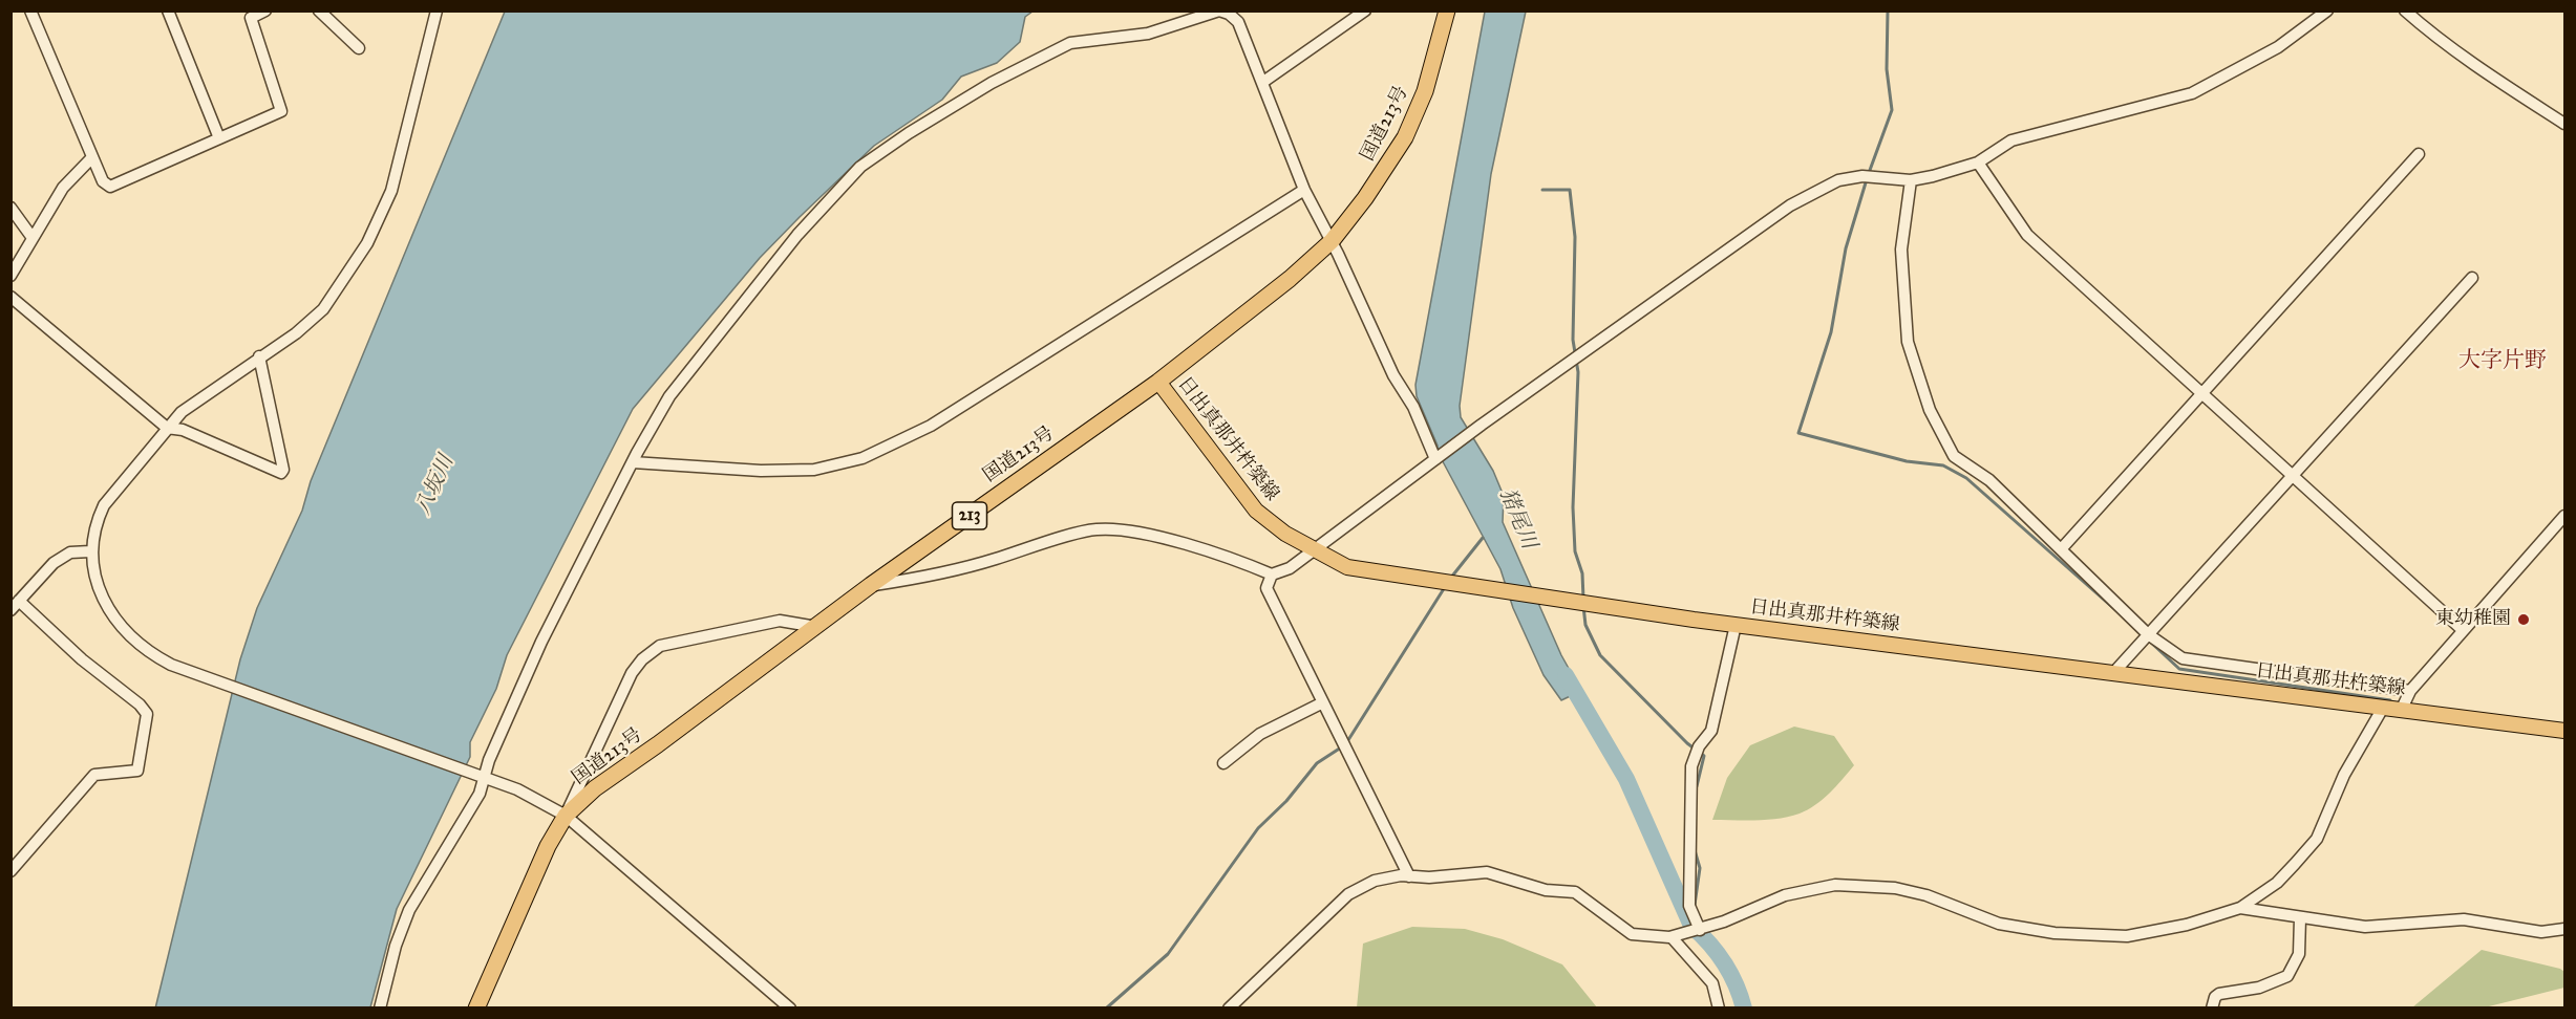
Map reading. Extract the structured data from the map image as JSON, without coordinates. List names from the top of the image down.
{
  "streets": {
    "highway": ["国道213号", "213"],
    "main road": ["日出真那井杵築線"]
  },
  "crossings": [
    ["国道213号", "日出真那井杵築線"]
  ],
  "districts": ["大字片野"],
  "water": ["八坂川", "猪尾川"],
  "places": ["東幼稚園"]
}
